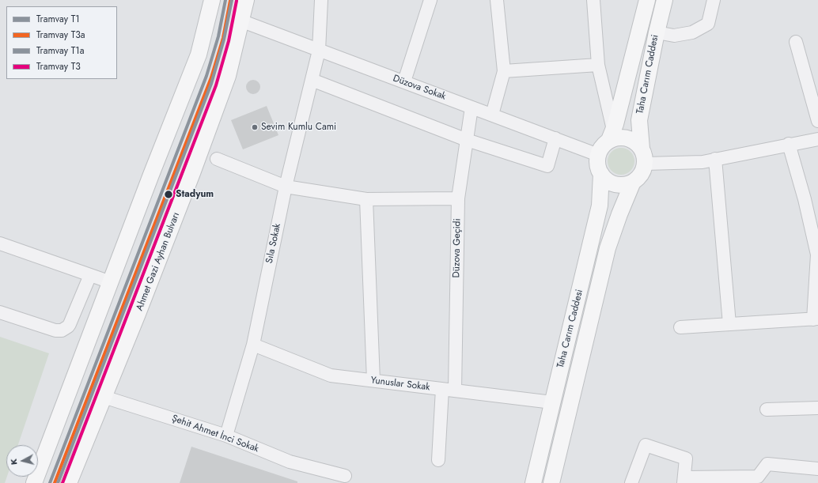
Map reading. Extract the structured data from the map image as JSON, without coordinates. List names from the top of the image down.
{
  "streets": {
    "main road": ["Taha Carım Caddesi", "Ahmet Gazi Ayhan Bulvarı"],
    "street": [
      "Düzova Sokak",
      "Sıla Sokak",
      "Düzova Geçidi",
      "Yunuslar Sokak",
      "Şehit Ahmet İnci Sokak"
    ]
  },
  "crossings": [
    ["Taha Carım Caddesi", "Düzova Sokak"],
    ["Taha Carım Caddesi", "Yunuslar Sokak"],
    ["Düzova Sokak", "Sıla Sokak"],
    ["Düzova Sokak", "Düzova Geçidi"],
    ["Düzova Sokak", "Ahmet Gazi Ayhan Bulvarı"],
    ["Sıla Sokak", "Yunuslar Sokak"],
    ["Sıla Sokak", "Şehit Ahmet İnci Sokak"],
    ["Düzova Geçidi", "Yunuslar Sokak"],
    ["Ahmet Gazi Ayhan Bulvarı", "Şehit Ahmet İnci Sokak"]
  ],
  "places": ["Sevim Kumlu Cami", "Stadyum"],
  "lines": [
    "tram line T1",
    "tram line T1a",
    "tram line T3a",
    "tram line T3"
  ],
  "legend": [
    "Tramvay T1",
    "Tramvay T3a",
    "Tramvay T1a",
    "Tramvay T3"
  ],
  "north": "left"
}
